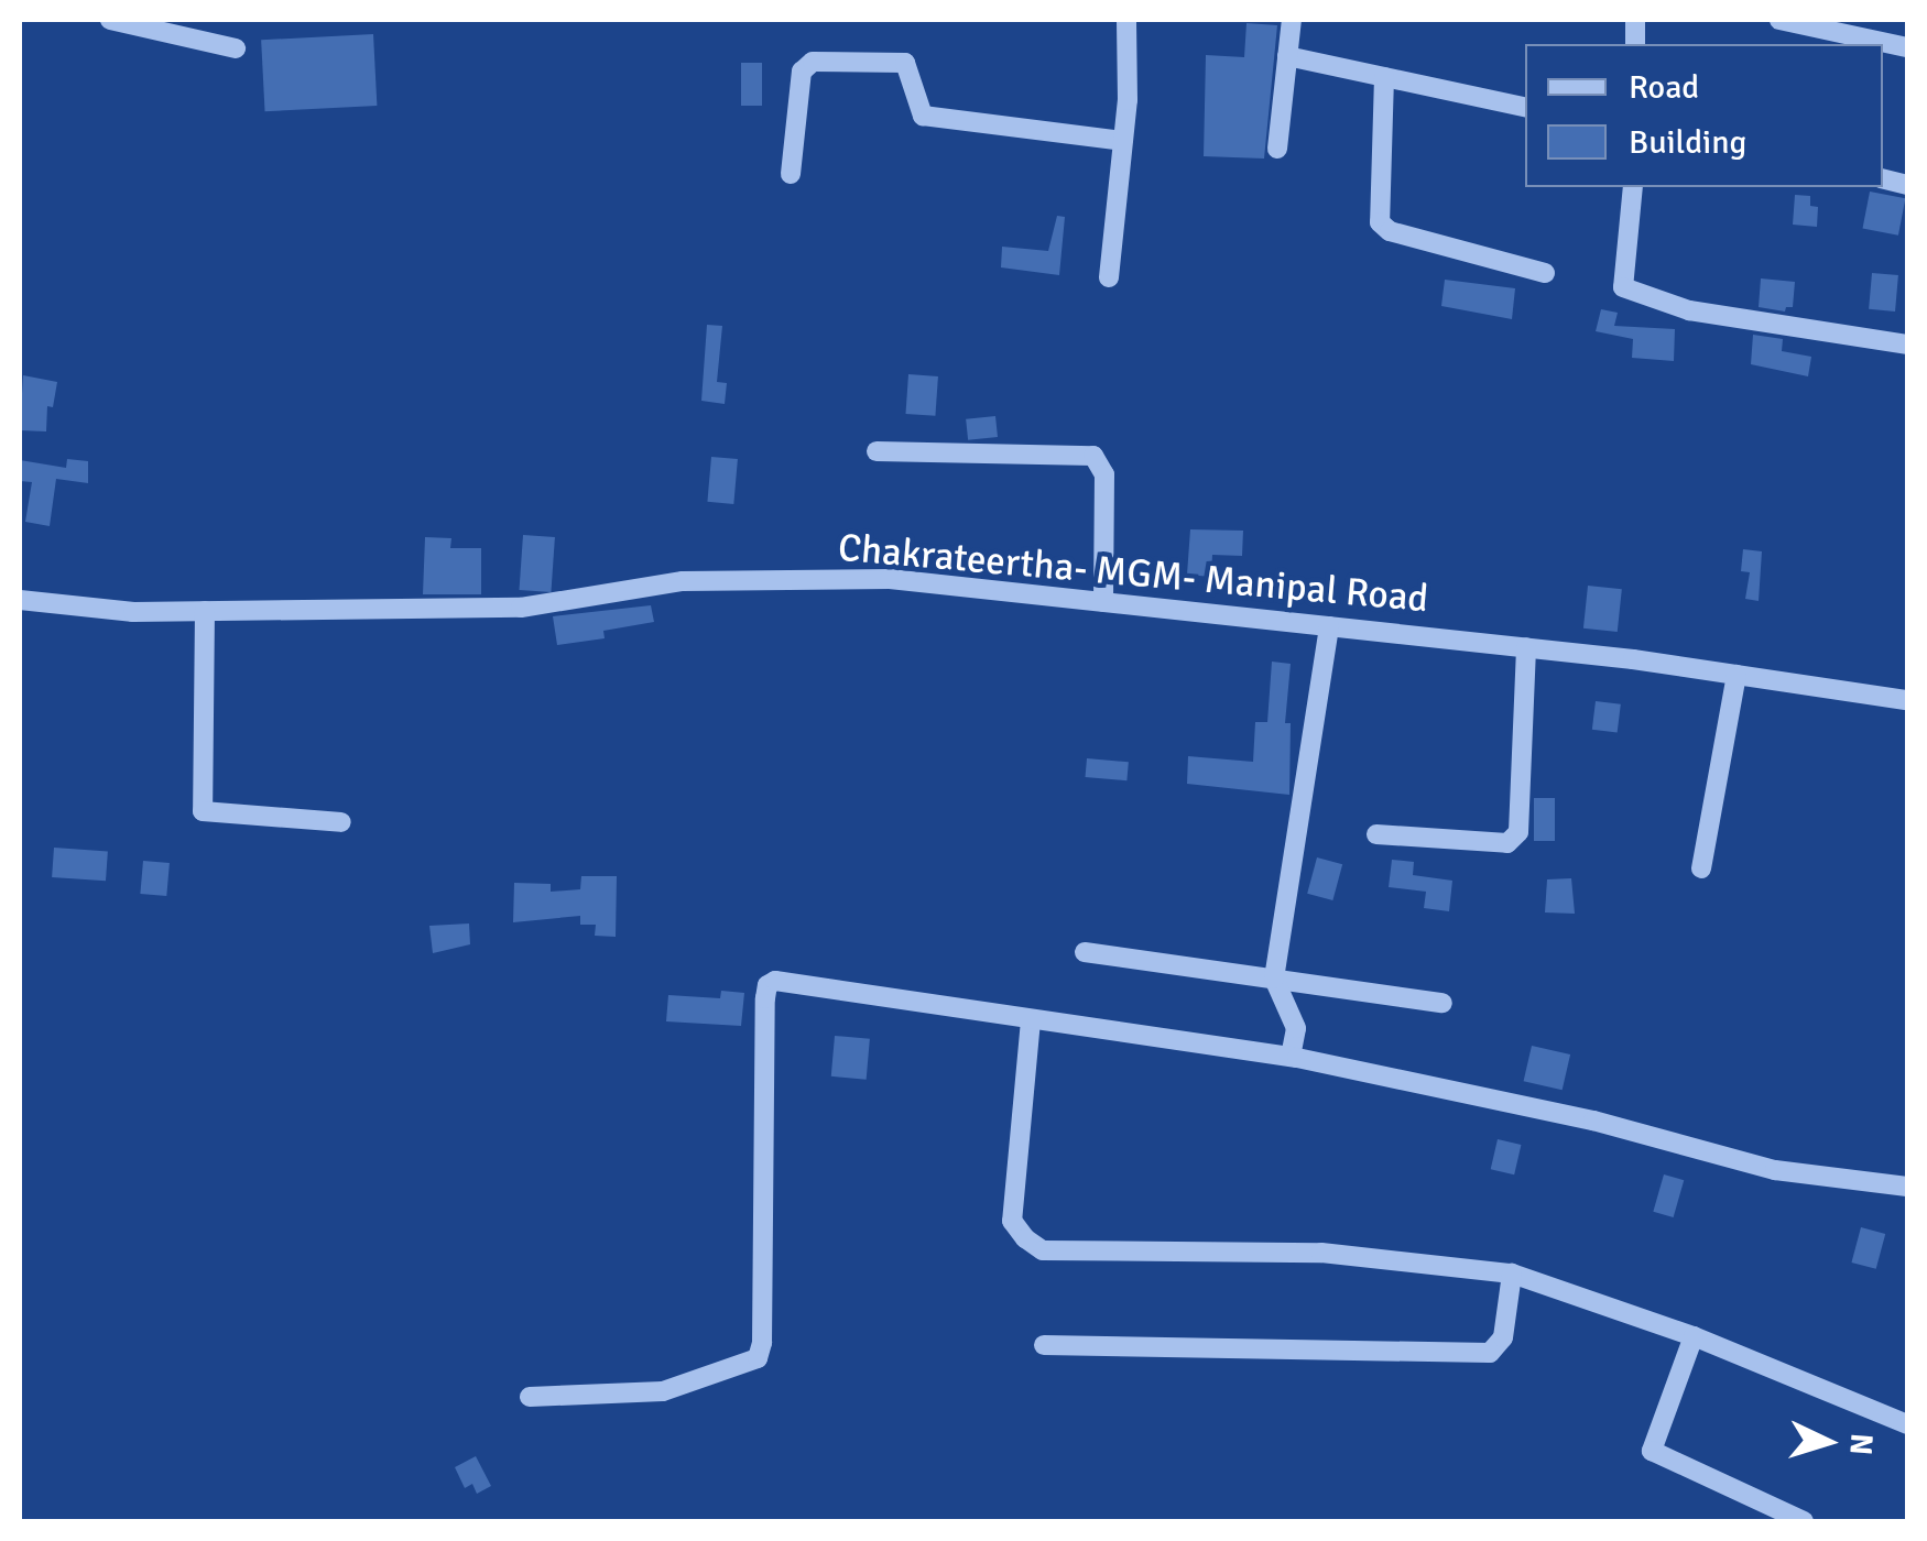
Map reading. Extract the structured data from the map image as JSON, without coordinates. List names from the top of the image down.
{
  "streets": {
    "street": ["Chakrateertha- MGM- Manipal Road"]
  },
  "legend": ["Road", "Building"],
  "north": "right"
}
